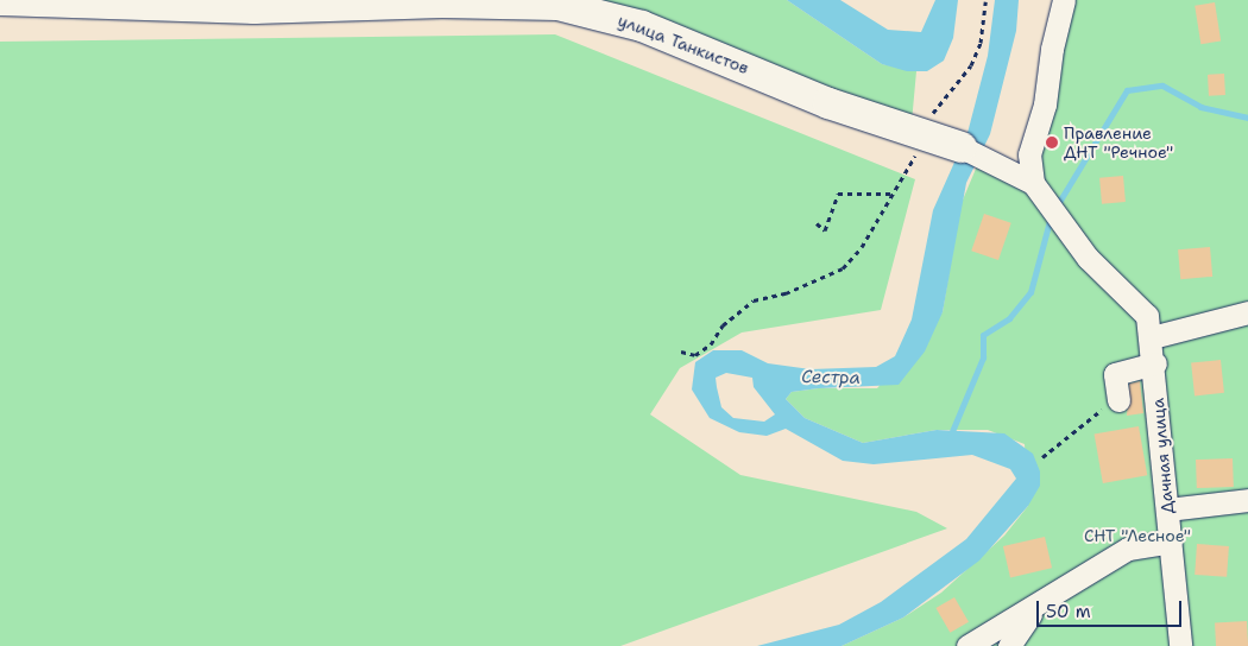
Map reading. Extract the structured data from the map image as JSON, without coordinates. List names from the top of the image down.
{
  "streets": {
    "street": ["улица Танкистов", "Дачная улица"]
  },
  "water": ["Сестра"],
  "parks": ["СНТ \"Лесное\""],
  "places": ["Правление ДНТ \"Речное\""],
  "scale_bar": "50 m"
}
